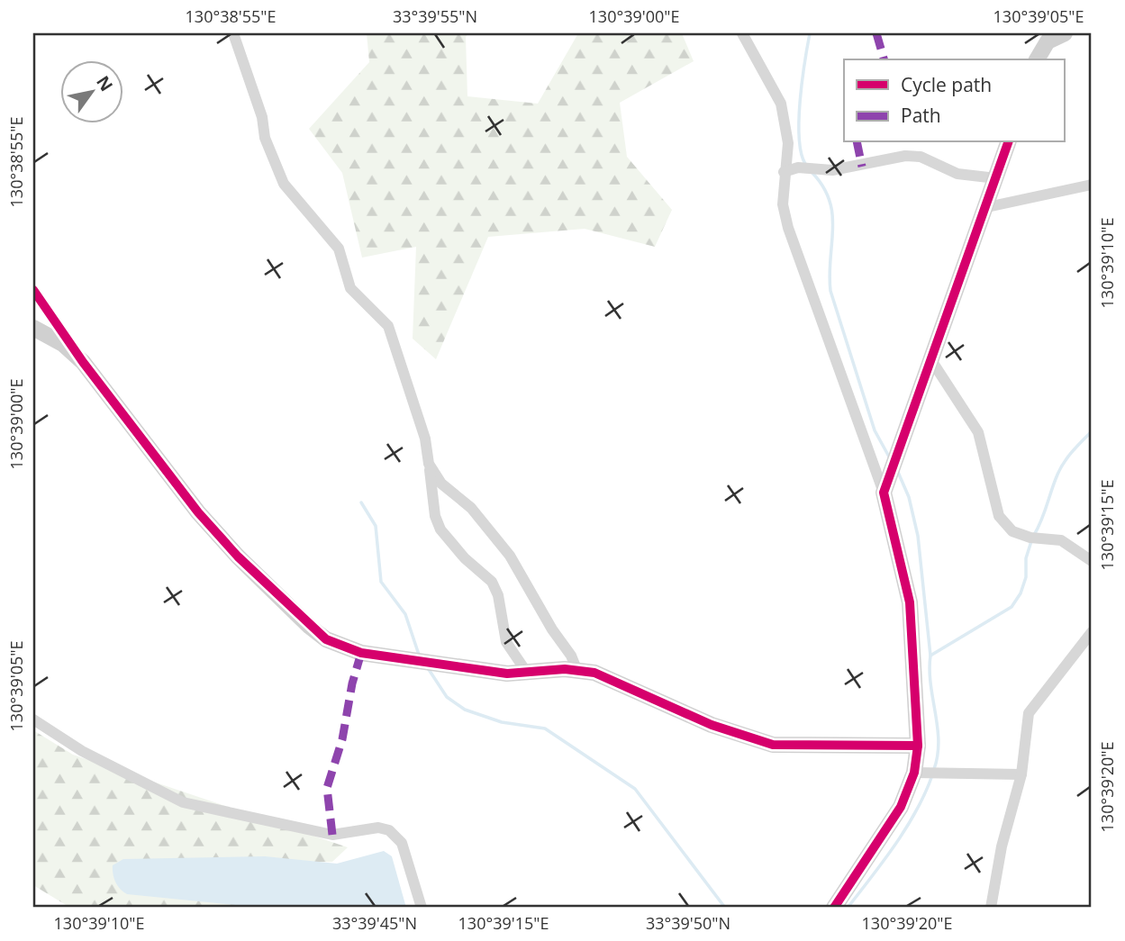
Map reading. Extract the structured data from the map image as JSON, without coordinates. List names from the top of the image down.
{
  "legend": ["Cycle path", "Path"],
  "north": "top right",
  "coordinates": [
    "130°38'55\"E",
    "33°39'55\"N",
    "130°39'00\"E",
    "130°39'05\"E",
    "130°39'10\"E",
    "130°39'15\"E",
    "130°39'20\"E",
    "33°39'45\"N",
    "33°39'50\"N"
  ]
}
